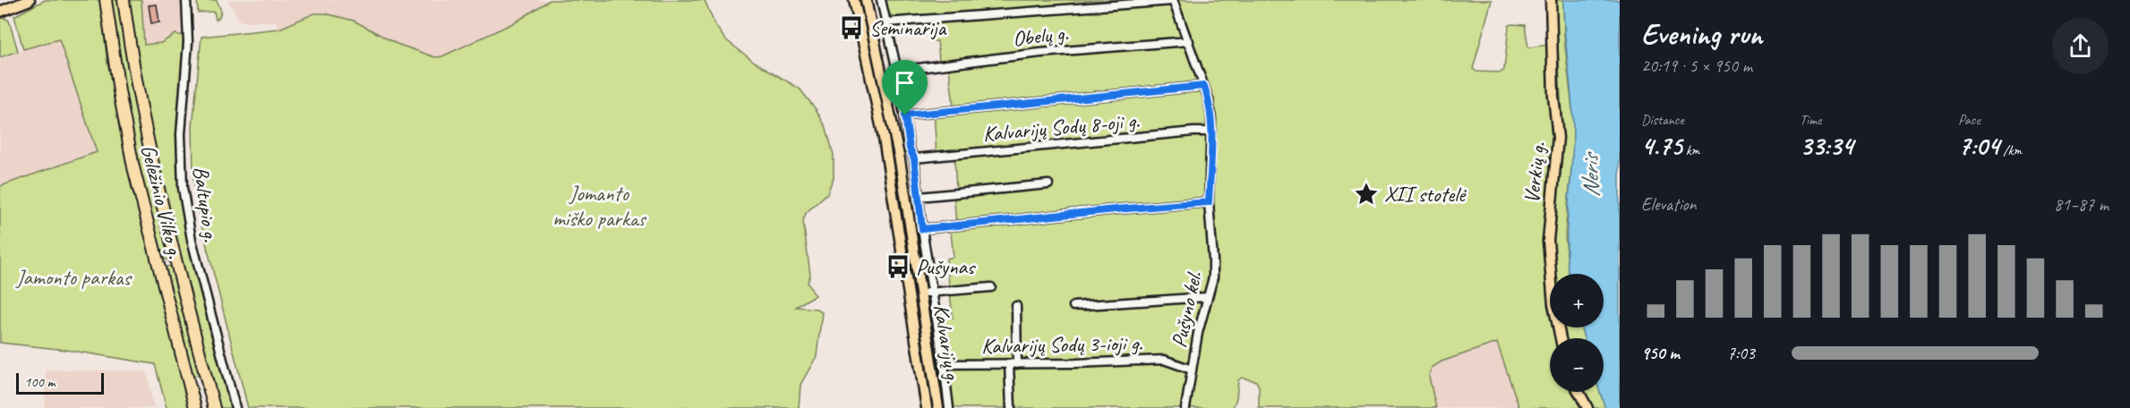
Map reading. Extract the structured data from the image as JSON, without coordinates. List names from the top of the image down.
{
  "streets": {
    "highway": ["Geležinio Vilko g."],
    "main road": ["Verkių g.", "Kalvarijų g."],
    "street": [
      "Obelų g.",
      "Kalvarijų Sodų 8-oji g.",
      "Baltupio g.",
      "Pušyno kel.",
      "Kalvarijų Sodų 3-ioji g."
    ]
  },
  "crossings": [
    ["Obelų g.", "Pušyno kel."],
    ["Kalvarijų Sodų 8-oji g.", "Pušyno kel."],
    ["Pušyno kel.", "Kalvarijų Sodų 3-ioji g."]
  ],
  "water": ["Neris"],
  "parks": ["Jomanto miško parkas", "Jamonto parkas"],
  "places": {
    "bus stop": ["Seminarija", "Pušynas"],
    "place": ["XII stotelė"]
  },
  "scale_bar": "100 m",
  "page": {
    "heading": ["Evening run", "20:19 · 5 × 950 m"],
    "stats": [
      ["Distance", "4.75 km"],
      ["Time", "33:34"],
      ["Pace", "7:04 /km"]
    ],
    "chart": ["Elevation", "81–87 m"],
    "map_buttons": ["+", "−"],
    "list": [
      {
        "name": "950 m",
        "note": "7:03"
      }
    ],
    "scale": "100 m"
  }
}
